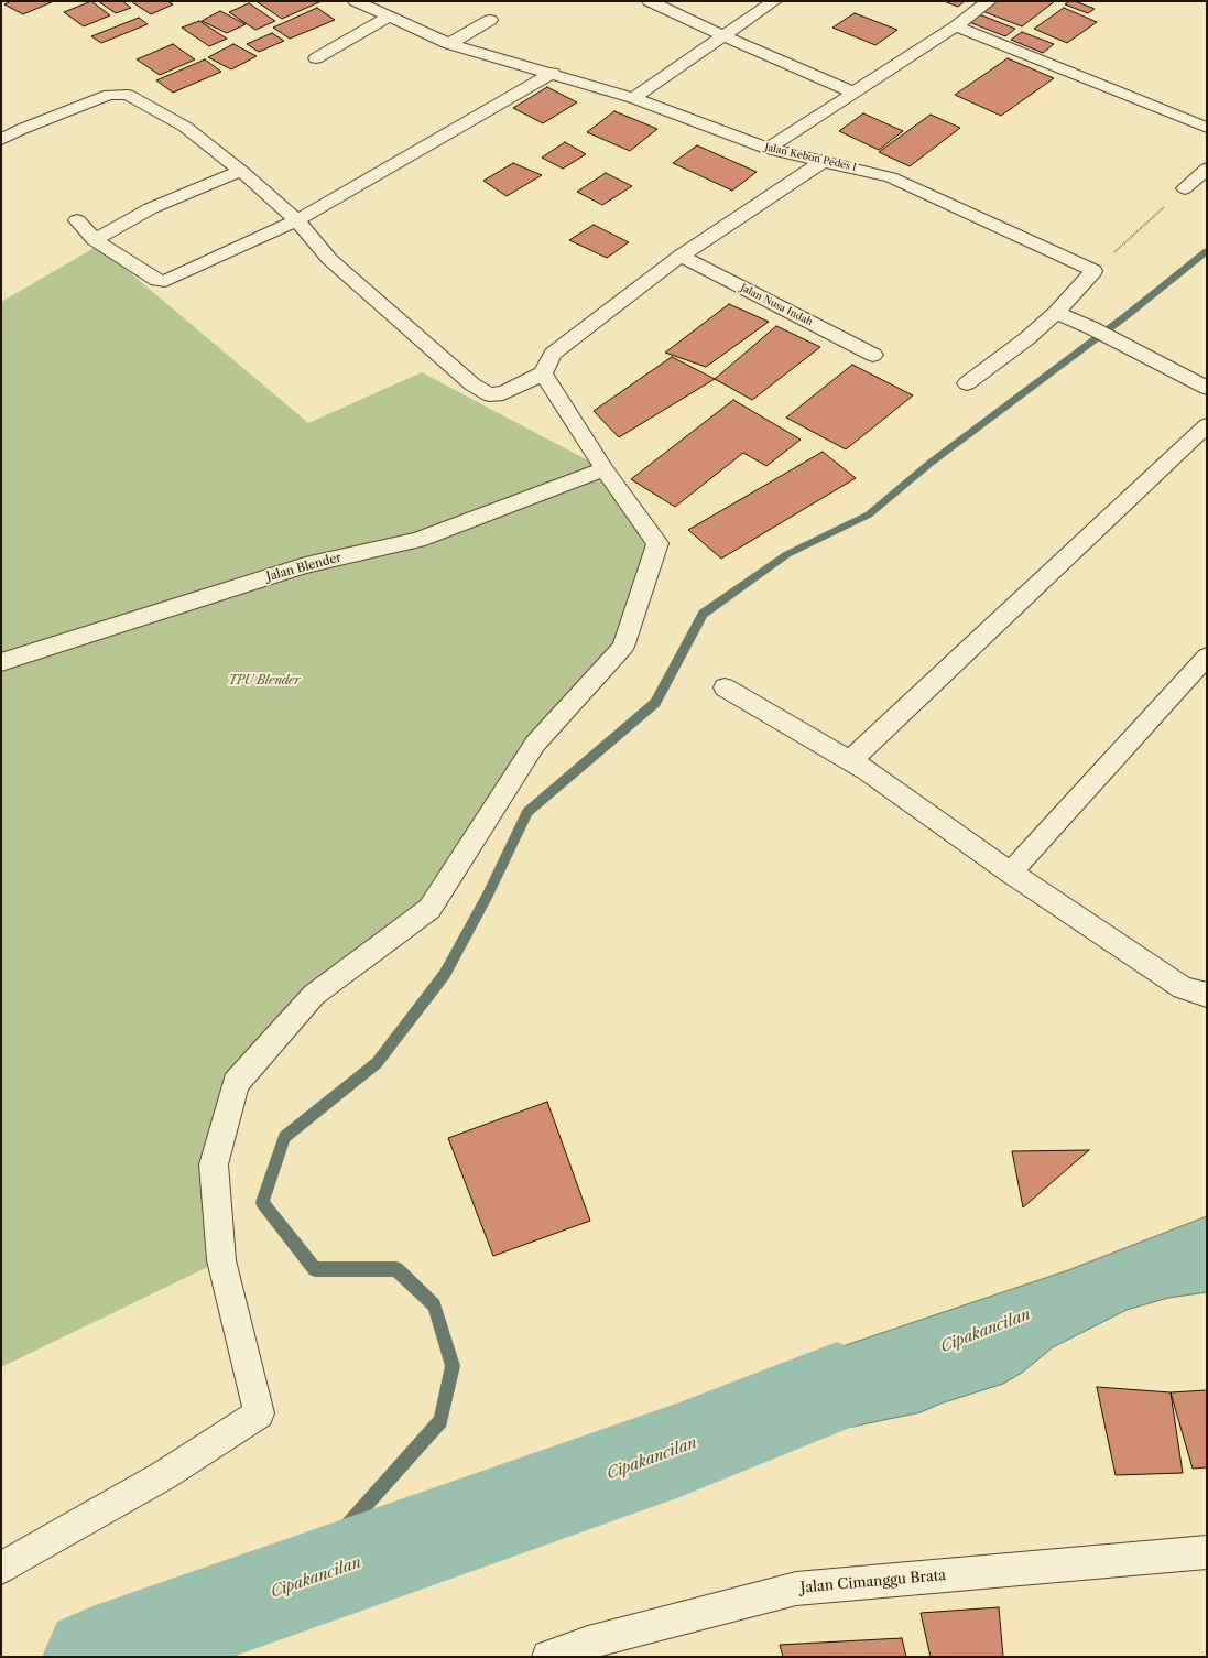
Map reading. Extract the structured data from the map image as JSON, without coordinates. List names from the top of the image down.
{
  "streets": {
    "street": [
      "Jalan Kebon Pedes I",
      "Jalan Nusa Indah",
      "Jalan Blender",
      "Jalan Cimanggu Brata"
    ]
  },
  "water": ["Cipakancilan"],
  "parks": ["TPU Blender"]
}
